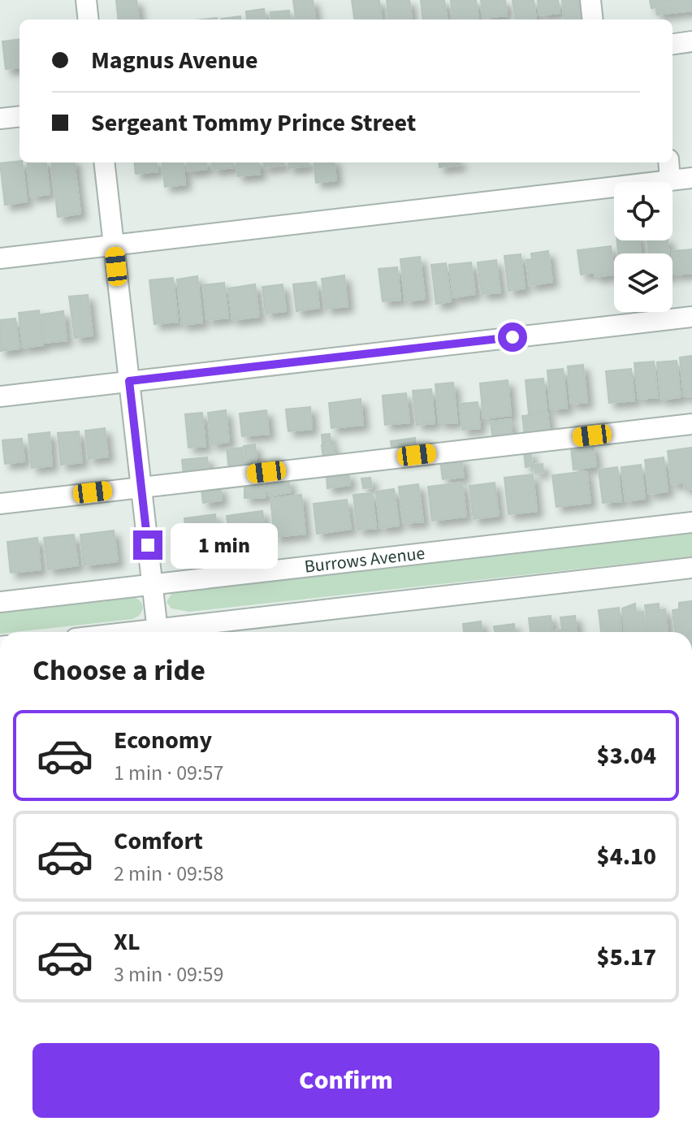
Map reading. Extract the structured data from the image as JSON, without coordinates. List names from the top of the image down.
{
  "streets": {
    "street": ["Burrows Avenue"]
  },
  "page": {
    "banner": ["Magnus Avenue", "Sergeant Tommy Prince Street"],
    "bubble": "1 min",
    "heading": "Choose a ride",
    "list": [
      {
        "name": "Economy",
        "note": "1 min · 09:57",
        "value": "$3.04"
      },
      {
        "name": "Comfort",
        "note": "2 min · 09:58",
        "value": "$4.10"
      },
      {
        "name": "XL",
        "note": "3 min · 09:59",
        "value": "$5.17"
      }
    ],
    "buttons": "Confirm"
  }
}
